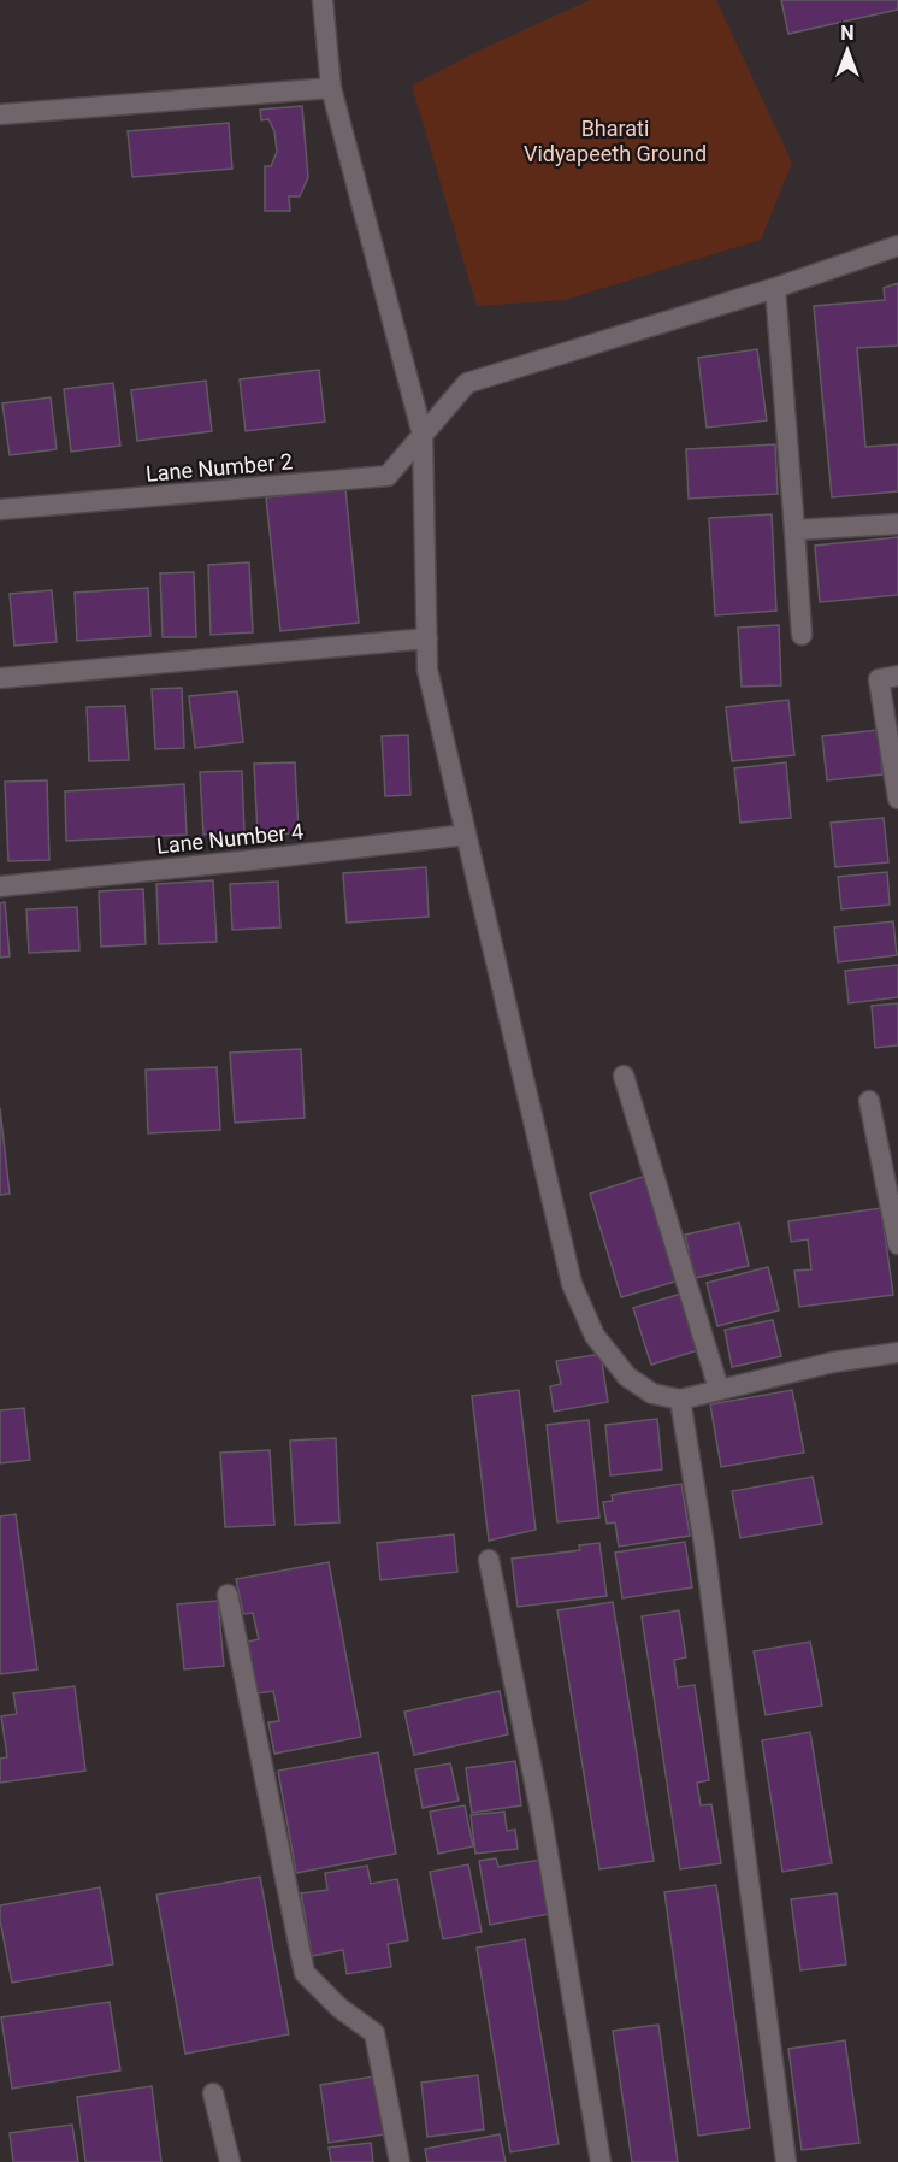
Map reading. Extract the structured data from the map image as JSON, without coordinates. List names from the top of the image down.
{
  "streets": {
    "street": ["Lane Number 2", "Lane Number 4"]
  },
  "parks": ["Bharati Vidyapeeth Ground"],
  "north": "top"
}
